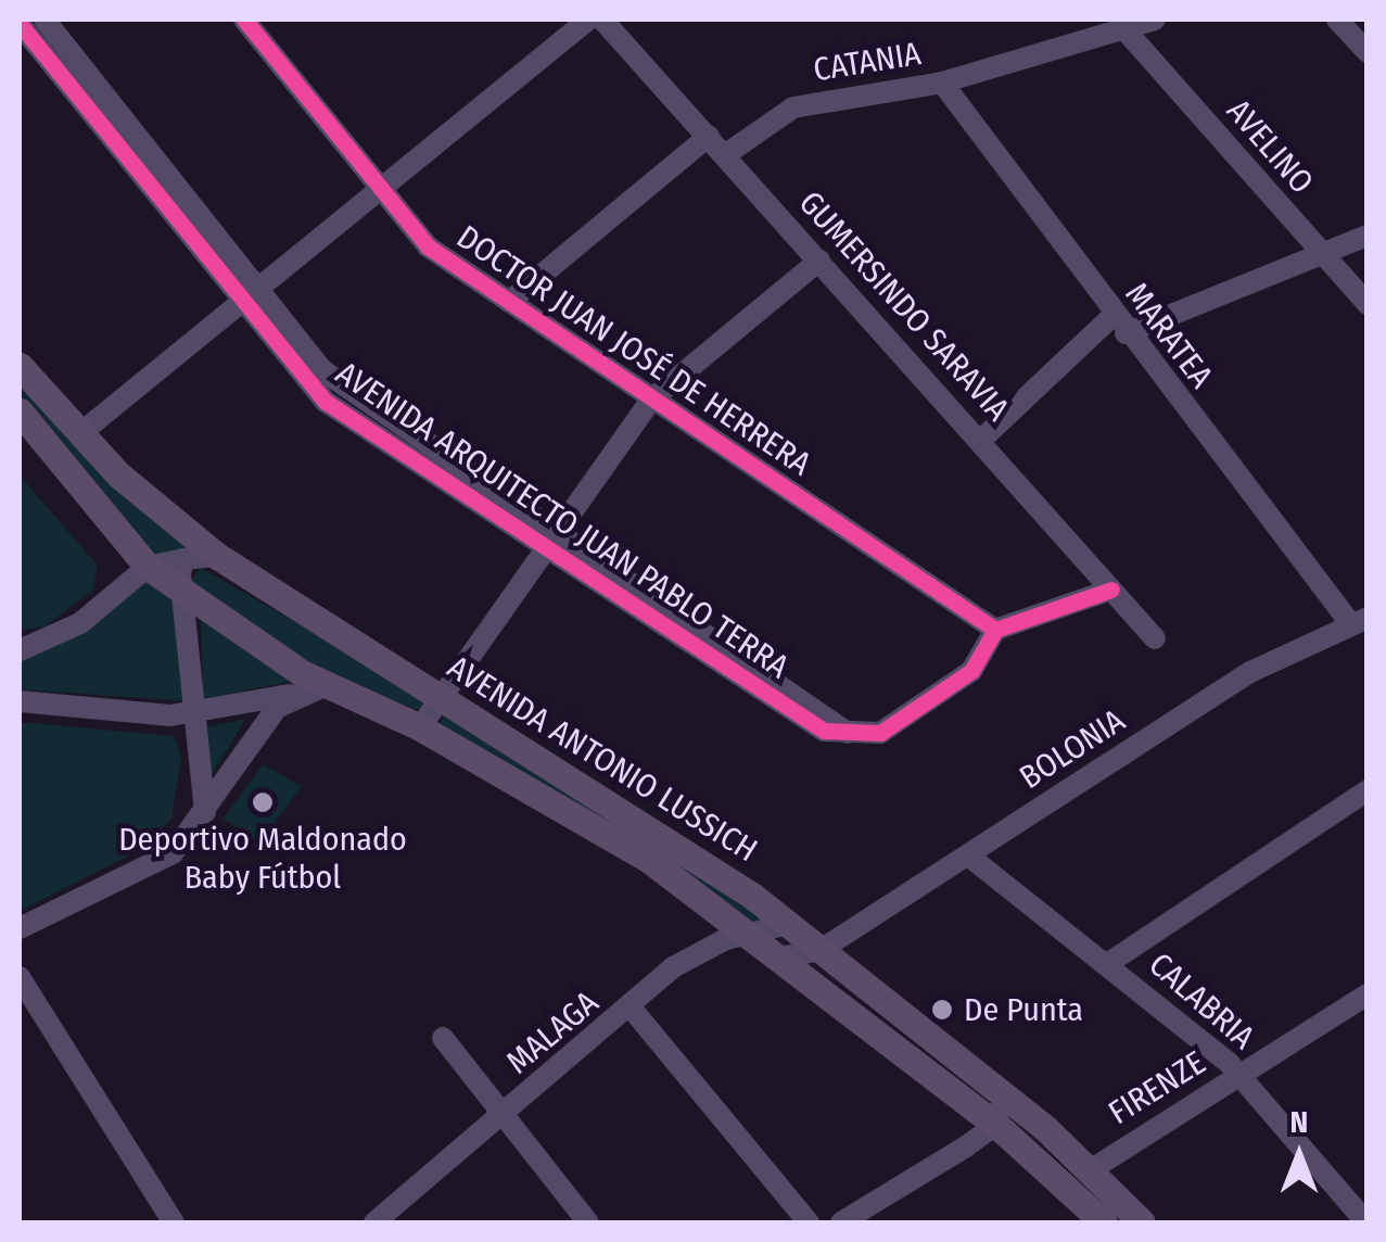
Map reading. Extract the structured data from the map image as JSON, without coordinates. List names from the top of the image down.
{
  "streets": {
    "main road": ["AVENIDA ANTONIO LUSSICH"],
    "street": [
      "CATANIA",
      "AVELINO",
      "GUMERSINDO SARAVIA",
      "MARATEA",
      "DOCTOR JUAN JOSÉ DE HERRERA",
      "AVENIDA ARQUITECTO JUAN PABLO TERRA",
      "BOLONIA",
      "CALABRIA",
      "MALAGA",
      "FIRENZE"
    ]
  },
  "crossings": [
    ["CATANIA", "AVELINO"],
    ["CATANIA", "GUMERSINDO SARAVIA"],
    ["CATANIA", "MARATEA"],
    ["MARATEA", "BOLONIA"],
    ["DOCTOR JUAN JOSÉ DE HERRERA", "AVENIDA ARQUITECTO JUAN PABLO TERRA"],
    ["BOLONIA", "AVENIDA ANTONIO LUSSICH"],
    ["BOLONIA", "CALABRIA"],
    ["AVENIDA ANTONIO LUSSICH", "MALAGA"],
    ["AVENIDA ANTONIO LUSSICH", "FIRENZE"],
    ["CALABRIA", "FIRENZE"]
  ],
  "places": ["Deportivo Maldonado Baby Fútbol", "De Punta"],
  "north": "top"
}
